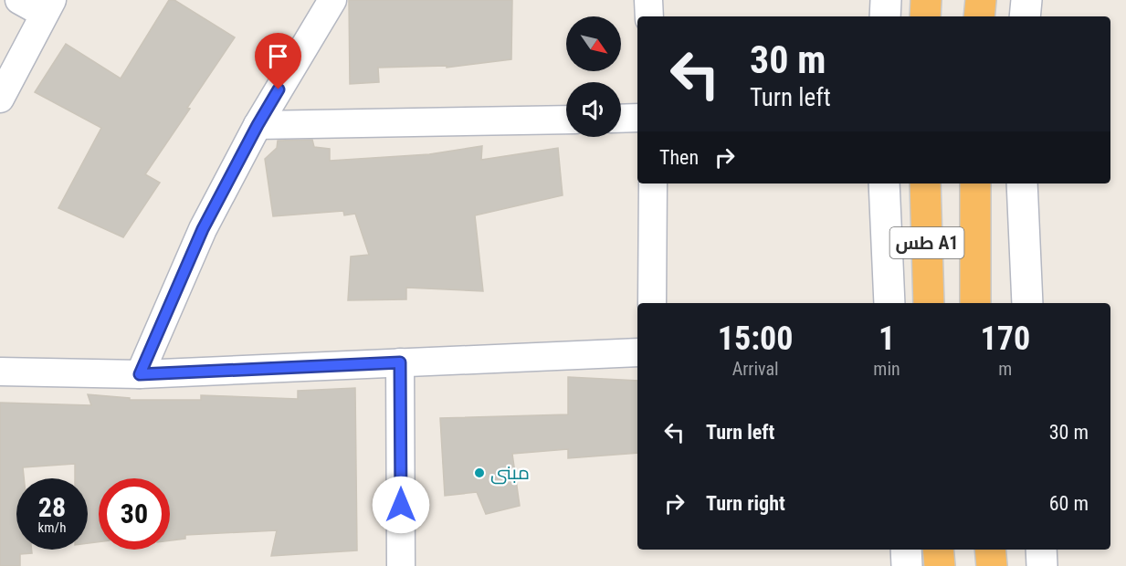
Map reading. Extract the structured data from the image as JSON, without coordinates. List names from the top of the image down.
{
  "streets": {
    "highway": ["طس A1"]
  },
  "places": ["مبنى"],
  "north": "bottom right",
  "page": {
    "turn": ["30 m", "Turn left"],
    "then": "Then",
    "eta": [
      "15:00",
      "Arrival",
      "1",
      "min",
      "170",
      "m"
    ],
    "list": [
      {
        "name": "Turn left",
        "value": "30 m"
      },
      {
        "name": "Turn right",
        "value": "60 m"
      }
    ],
    "speed": "28 km/h",
    "limit": "30"
  }
}
